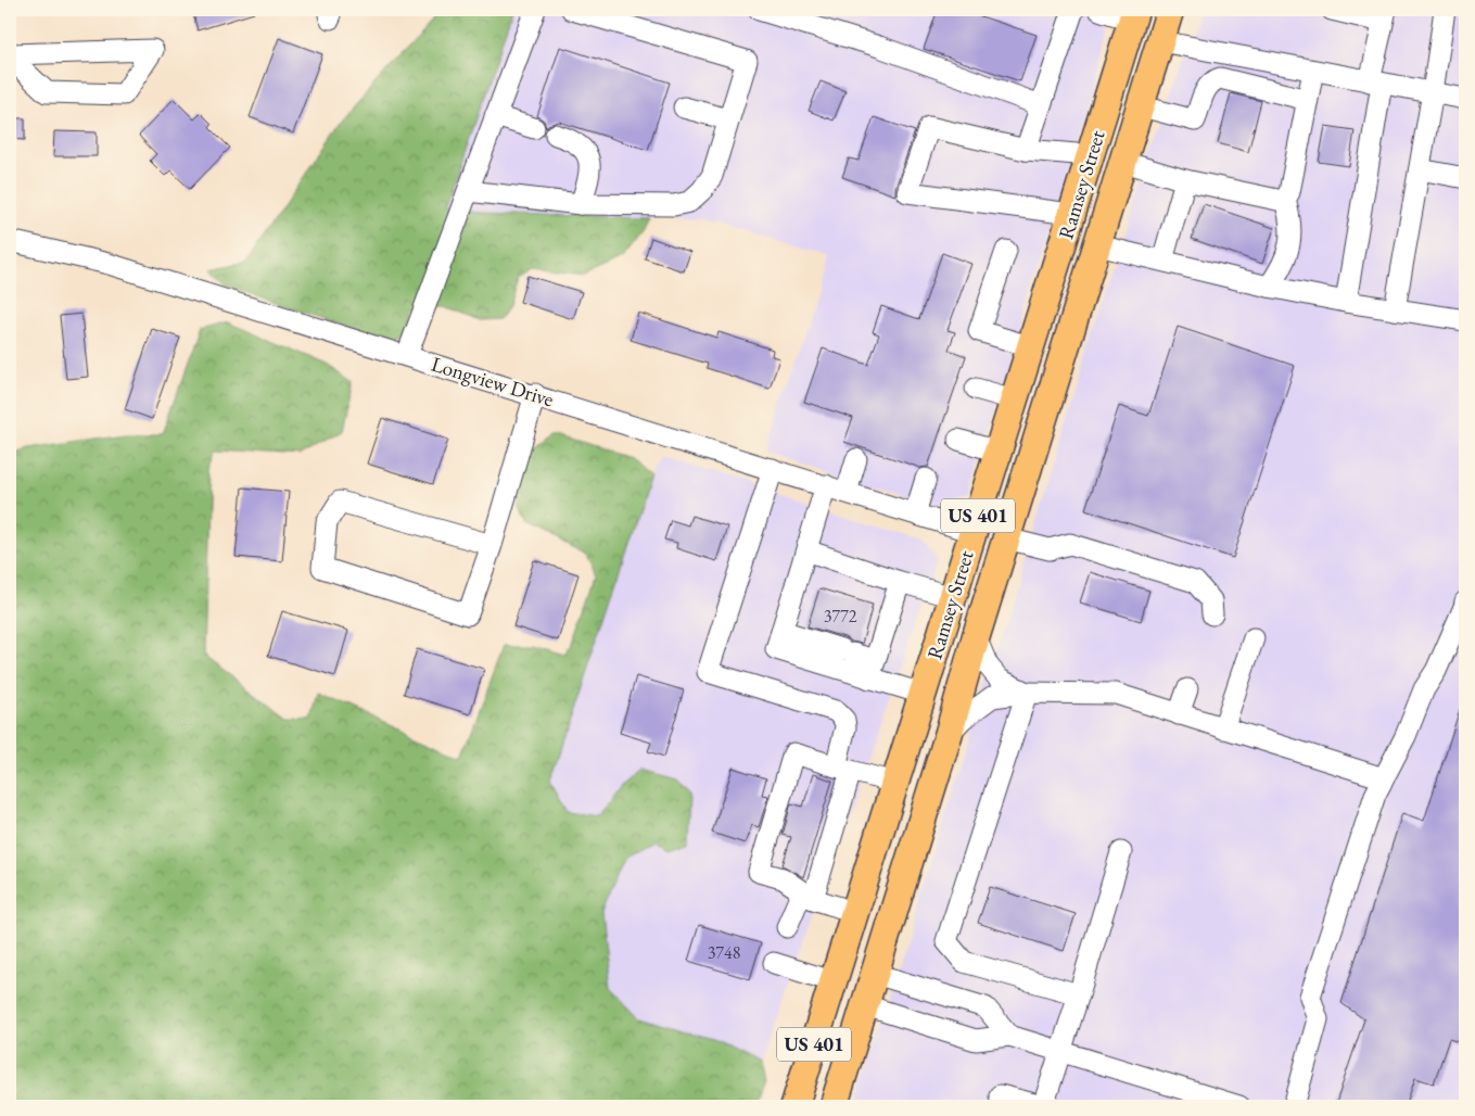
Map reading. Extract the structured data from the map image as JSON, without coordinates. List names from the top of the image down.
{
  "streets": {
    "main road": ["Ramsey Street", "US 401"],
    "street": ["Longview Drive"]
  },
  "crossings": [
    ["Ramsey Street", "Longview Drive"]
  ],
  "house_numbers": ["3772", "3748"]
}
